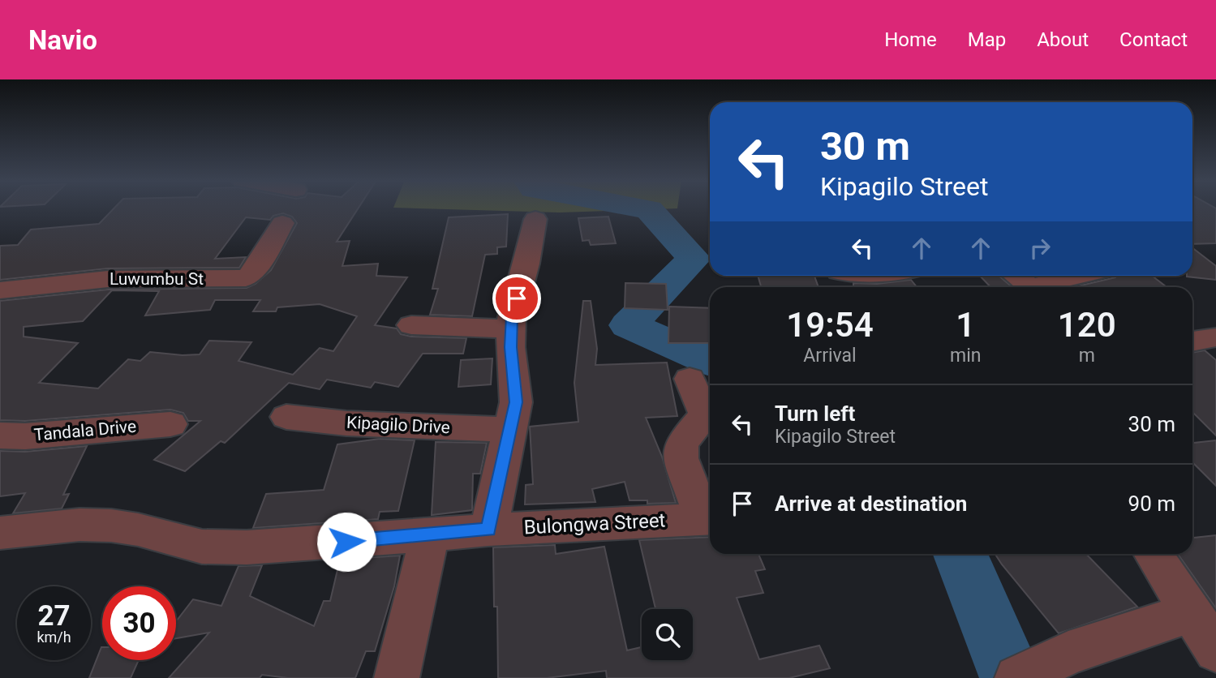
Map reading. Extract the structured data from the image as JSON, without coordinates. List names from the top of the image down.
{
  "streets": {
    "street": [
      "Luwumbu St",
      "Kipagilo Drive",
      "Tandala Drive",
      "Bulongwa Street"
    ]
  },
  "page": {
    "header": "Navio",
    "nav": [
      "Home",
      "Map",
      "About",
      "Contact"
    ],
    "turn": ["30 m", "Kipagilo Street"],
    "eta": [
      "19:54",
      "Arrival",
      "1",
      "min",
      "120",
      "m"
    ],
    "list": [
      {
        "name": "Turn left",
        "note": "Kipagilo Street",
        "value": "30 m"
      },
      {
        "name": "Arrive at destination",
        "value": "90 m"
      }
    ],
    "speed": "27 km/h",
    "limit": "30"
  }
}
